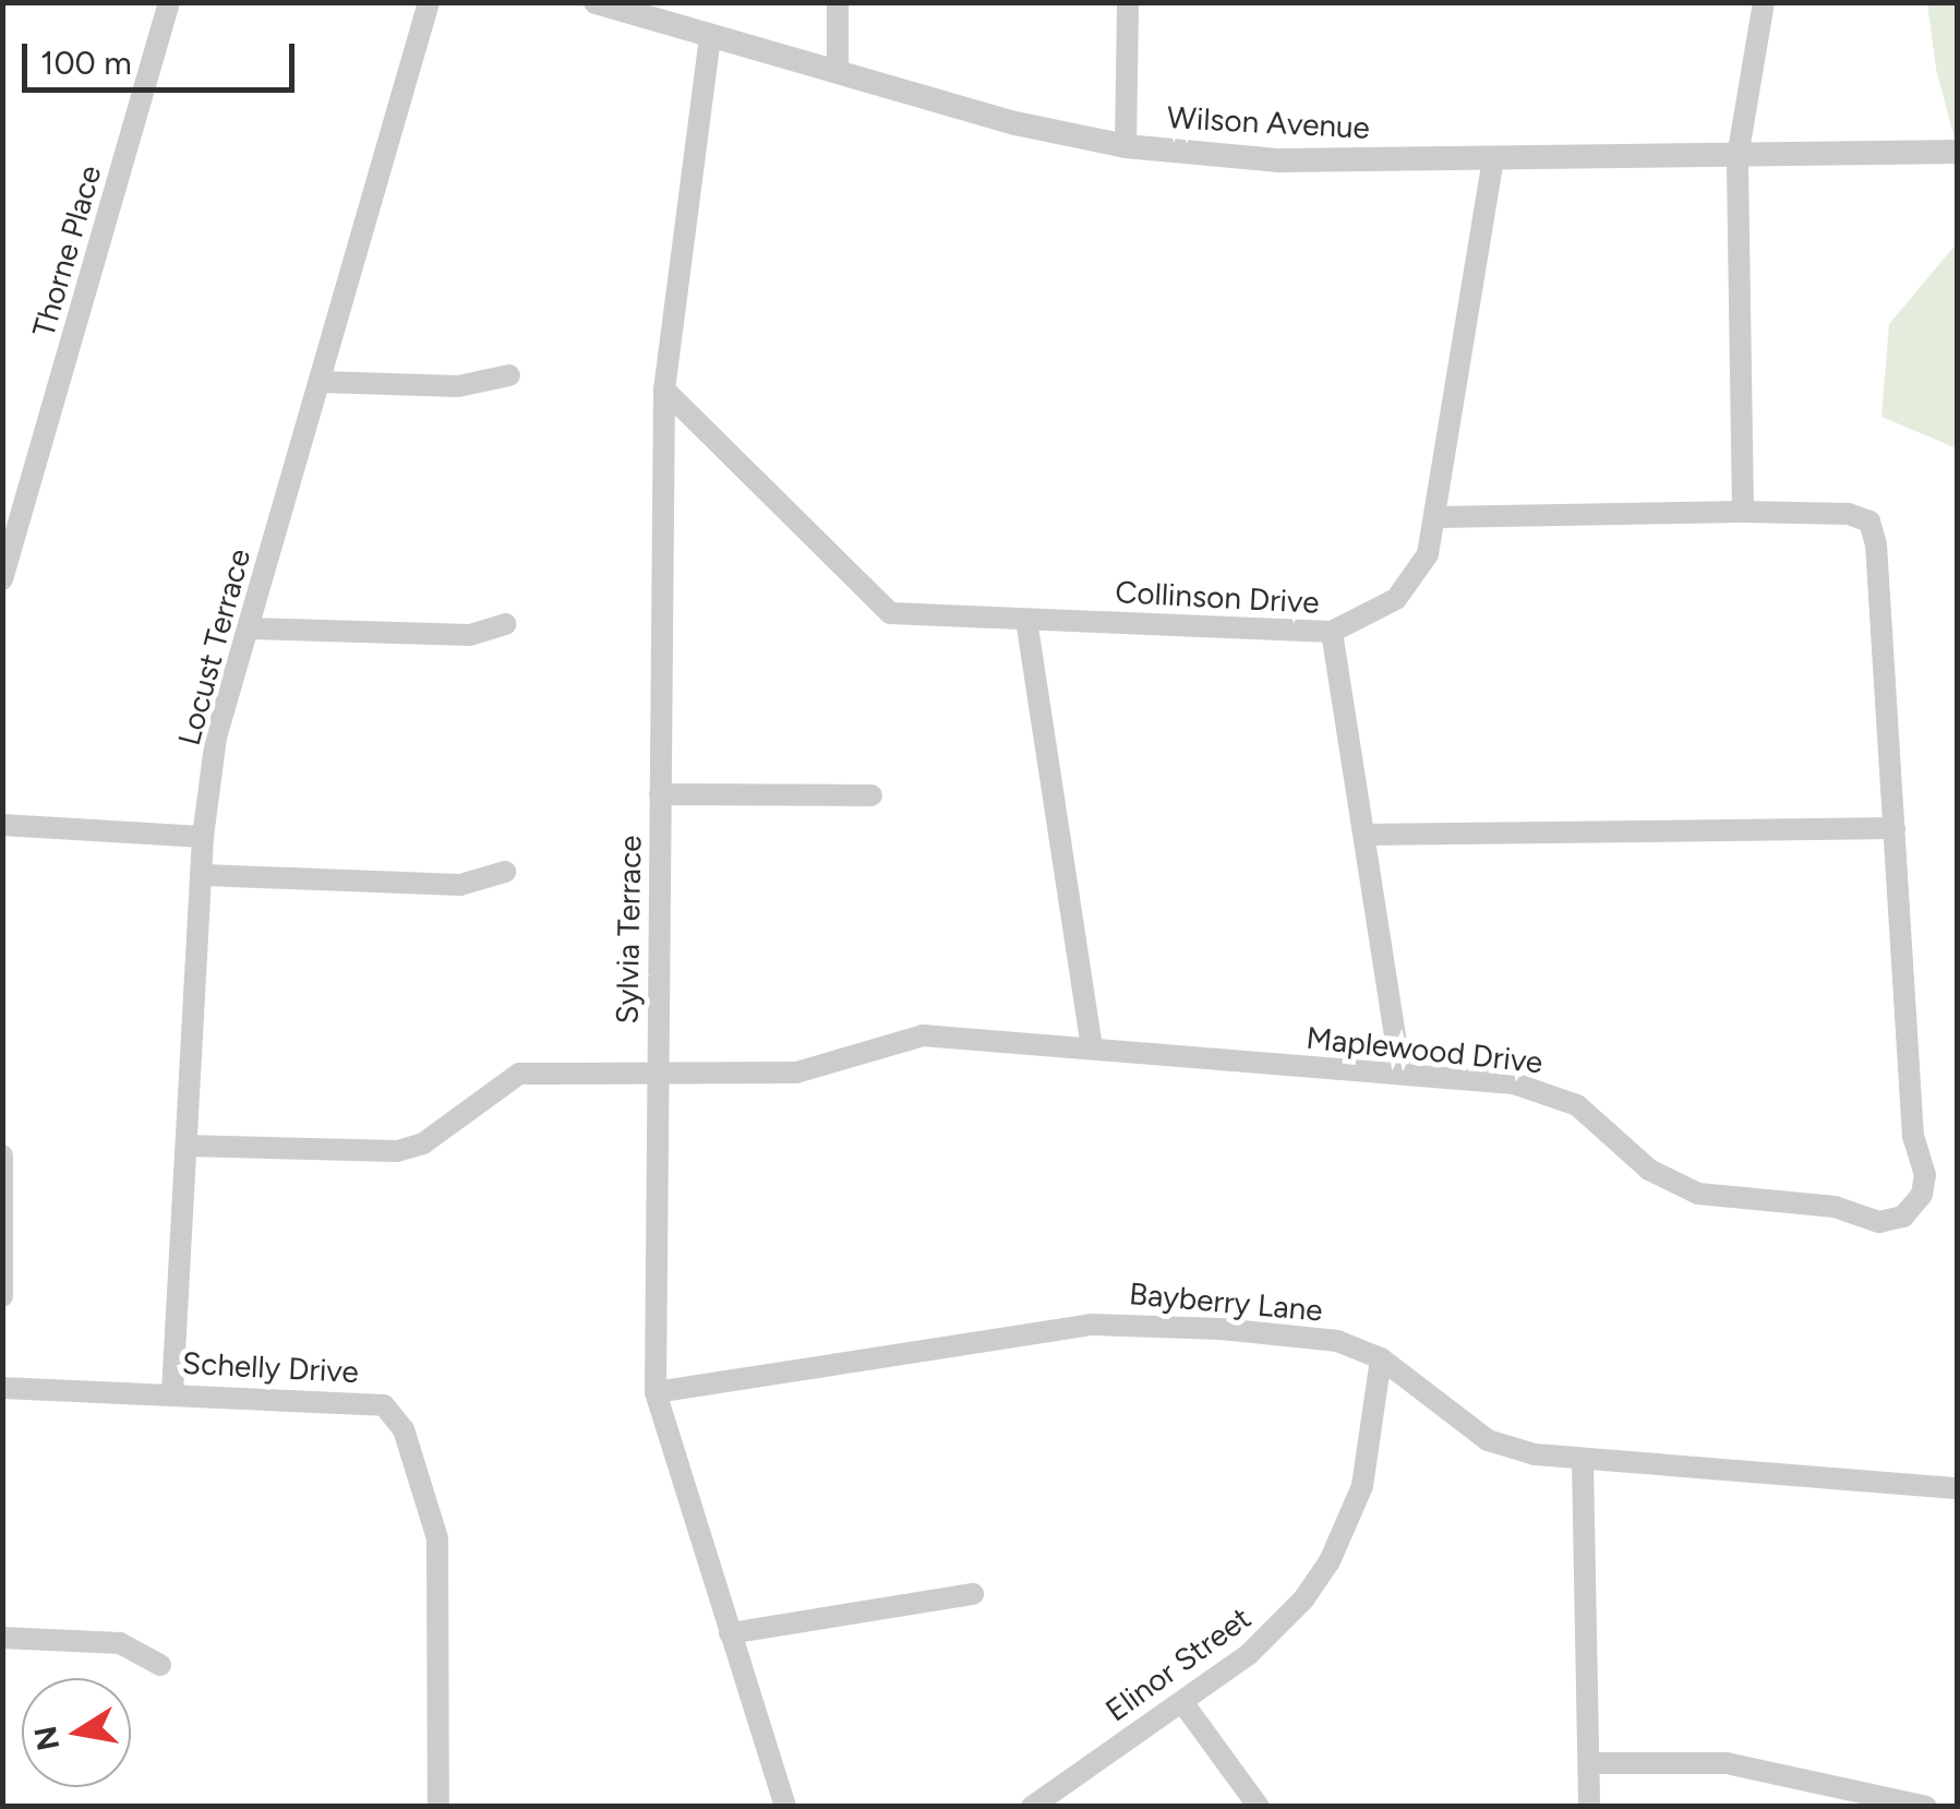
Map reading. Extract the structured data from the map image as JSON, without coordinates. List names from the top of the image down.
{
  "streets": {
    "street": [
      "Wilson Avenue",
      "Thorne Place",
      "Collinson Drive",
      "Locust Terrace",
      "Sylvia Terrace",
      "Maplewood Drive",
      "Bayberry Lane",
      "Schelly Drive",
      "Elinor Street"
    ]
  },
  "crossings": [
    ["Wilson Avenue", "Collinson Drive"],
    ["Wilson Avenue", "Sylvia Terrace"],
    ["Collinson Drive", "Sylvia Terrace"],
    ["Collinson Drive", "Maplewood Drive"],
    ["Locust Terrace", "Maplewood Drive"],
    ["Locust Terrace", "Schelly Drive"],
    ["Sylvia Terrace", "Maplewood Drive"],
    ["Sylvia Terrace", "Bayberry Lane"],
    ["Bayberry Lane", "Elinor Street"]
  ],
  "scale_bar": "100 m",
  "north": "left"
}
